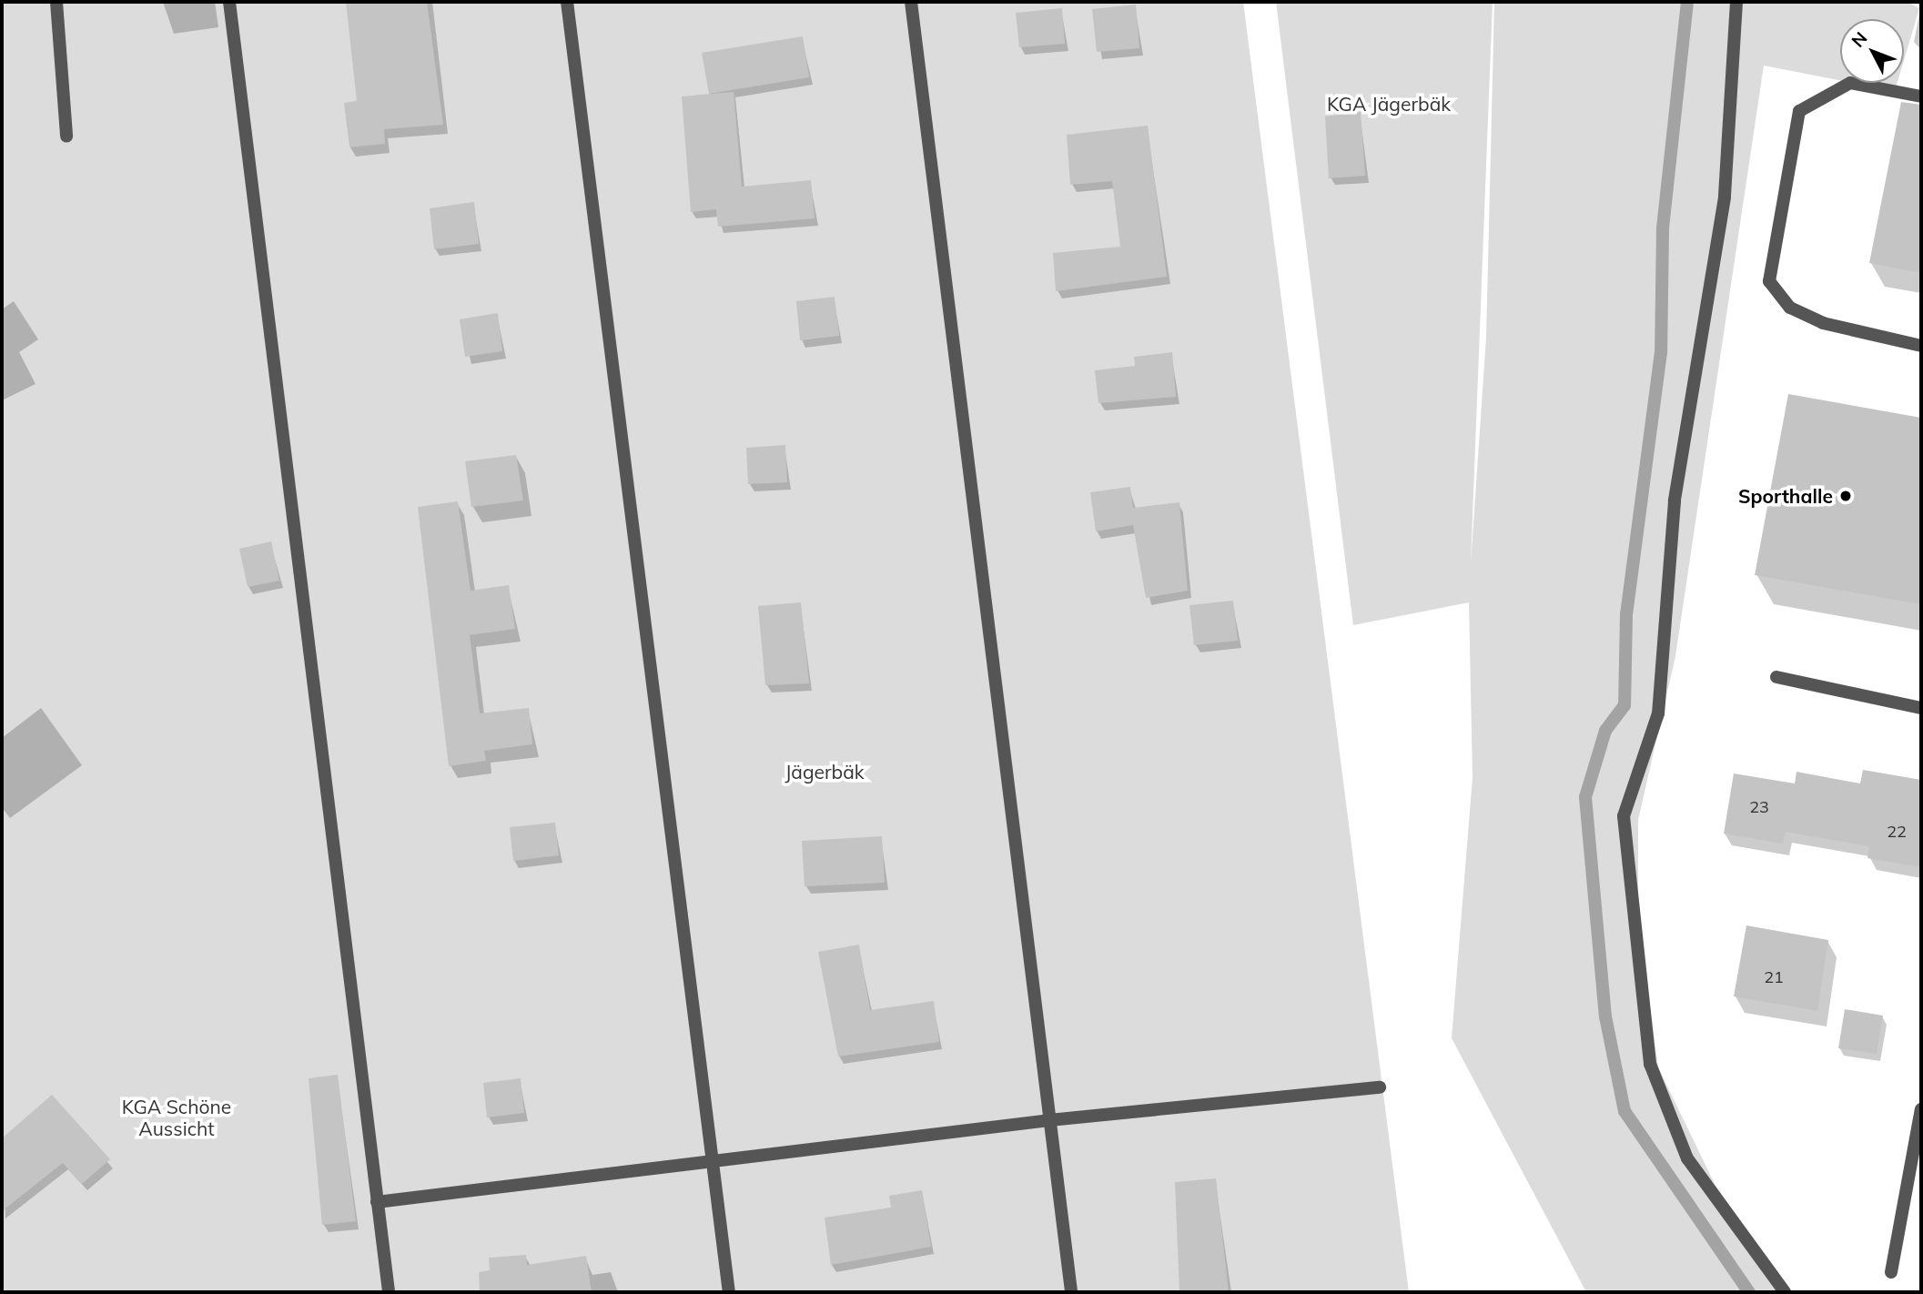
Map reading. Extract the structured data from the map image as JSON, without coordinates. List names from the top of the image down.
{
  "parks": ["KGA Jägerbäk", "Jägerbäk", "KGA Schöne Aussicht"],
  "places": ["Sporthalle"],
  "house_numbers": ["23", "22", "21"],
  "north": "top left"
}
